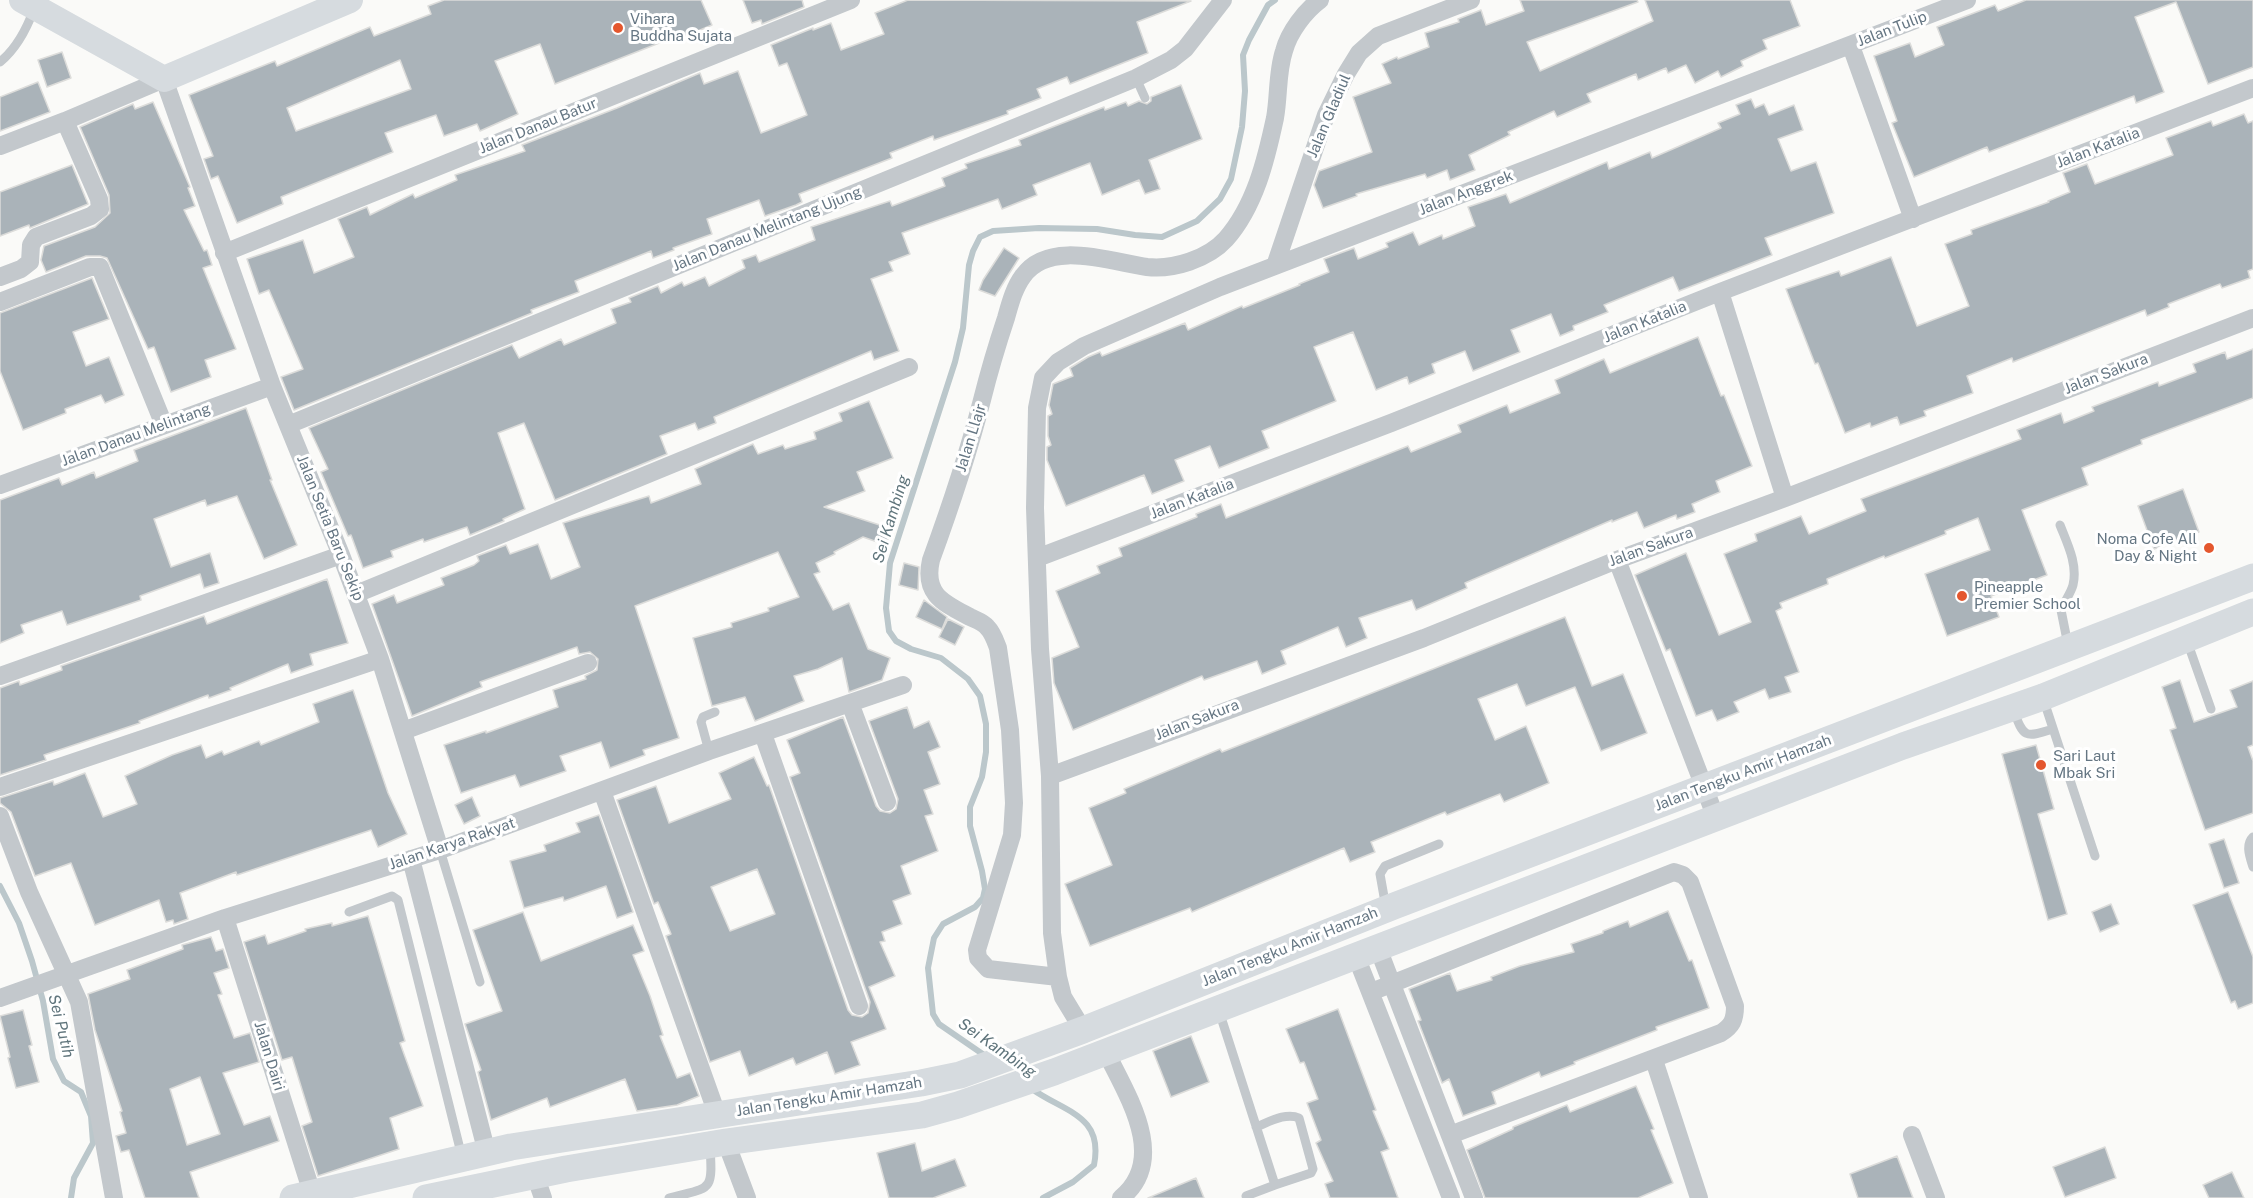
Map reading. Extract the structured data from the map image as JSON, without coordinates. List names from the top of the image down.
{
  "streets": {
    "main road": ["Jalan Tengku Amir Hamzah"],
    "street": [
      "Jalan Tulip",
      "Jalan Gladiul",
      "Jalan Danau Batur",
      "Jalan Katalia",
      "Jalan Anggrek",
      "Jalan Danau Melintang Ujung",
      "Jalan Sakura",
      "Jalan Danau Melintang",
      "Jalan Llajr",
      "Jalan Setia Baru Sekip",
      "Jalan Karya Rakyat",
      "Jalan Dairi"
    ]
  },
  "crossings": [
    ["Jalan Tulip", "Jalan Anggrek"],
    ["Jalan Gladiul", "Jalan Anggrek"],
    ["Jalan Danau Batur", "Jalan Setia Baru Sekip"],
    ["Jalan Katalia", "Jalan Anggrek"],
    ["Jalan Anggrek", "Jalan Sakura"],
    ["Jalan Anggrek", "Jalan Llajr"],
    ["Jalan Anggrek", "Jalan Tengku Amir Hamzah"],
    ["Jalan Danau Melintang Ujung", "Jalan Setia Baru Sekip"],
    ["Jalan Danau Melintang", "Jalan Setia Baru Sekip"],
    ["Jalan Setia Baru Sekip", "Jalan Karya Rakyat"],
    ["Jalan Tengku Amir Hamzah", "Jalan Dairi"],
    ["Jalan Karya Rakyat", "Jalan Dairi"]
  ],
  "water": ["Sei Kambing", "Sei Putih"],
  "places": [
    "Vihara Buddha Sujata",
    "Noma Cofe All Day & Night",
    "Pineapple Premier School",
    "Sari Laut Mbak Sri"
  ]
}
